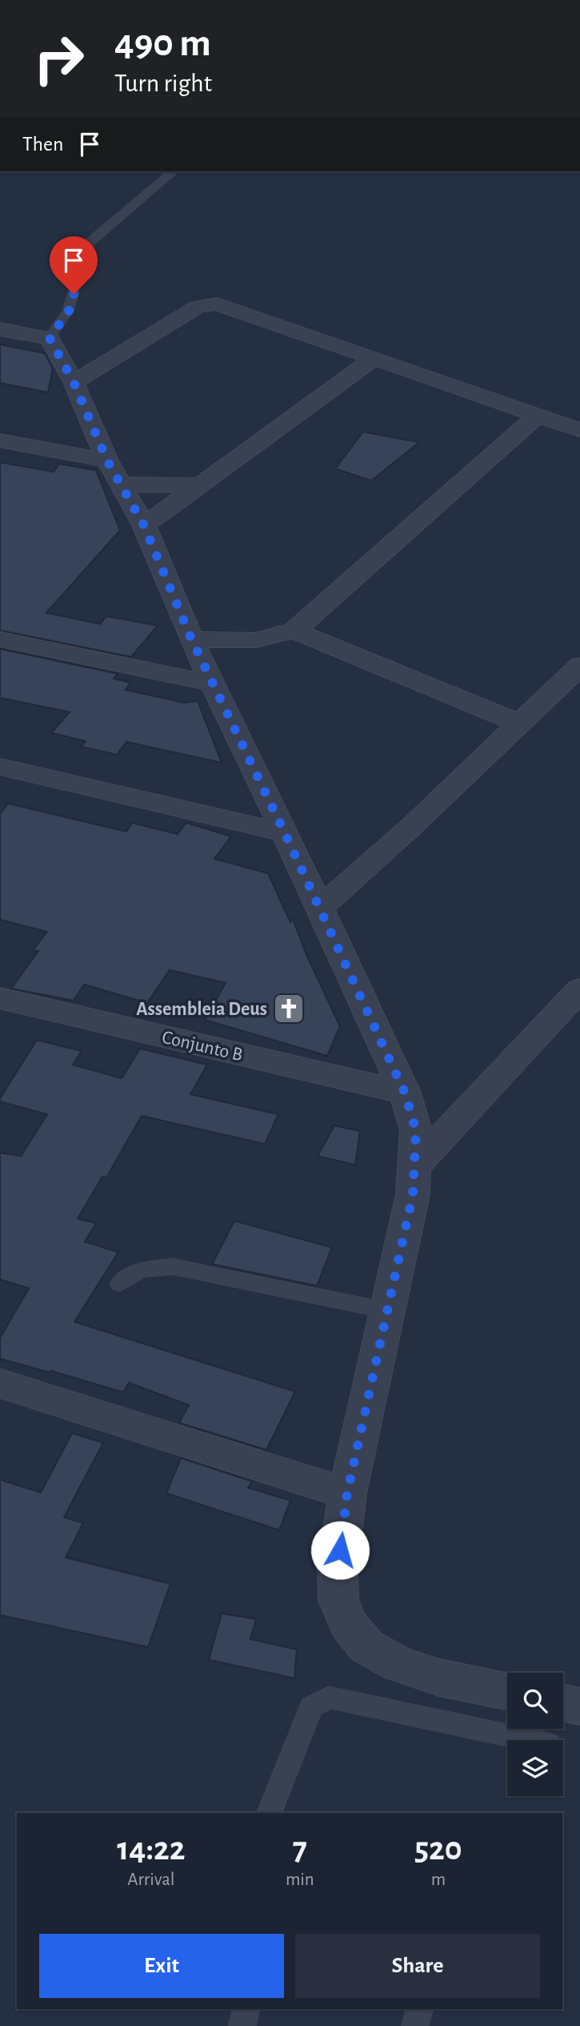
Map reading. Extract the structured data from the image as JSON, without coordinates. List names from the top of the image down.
{
  "streets": {
    "street": ["Conjunto B"]
  },
  "places": {
    "church": ["Assembleia Deus"]
  },
  "page": {
    "turn": ["490 m", "Turn right"],
    "then": "Then",
    "eta": [
      "14:22",
      "Arrival",
      "7",
      "min",
      "520",
      "m"
    ],
    "buttons": ["Exit", "Share"]
  }
}
